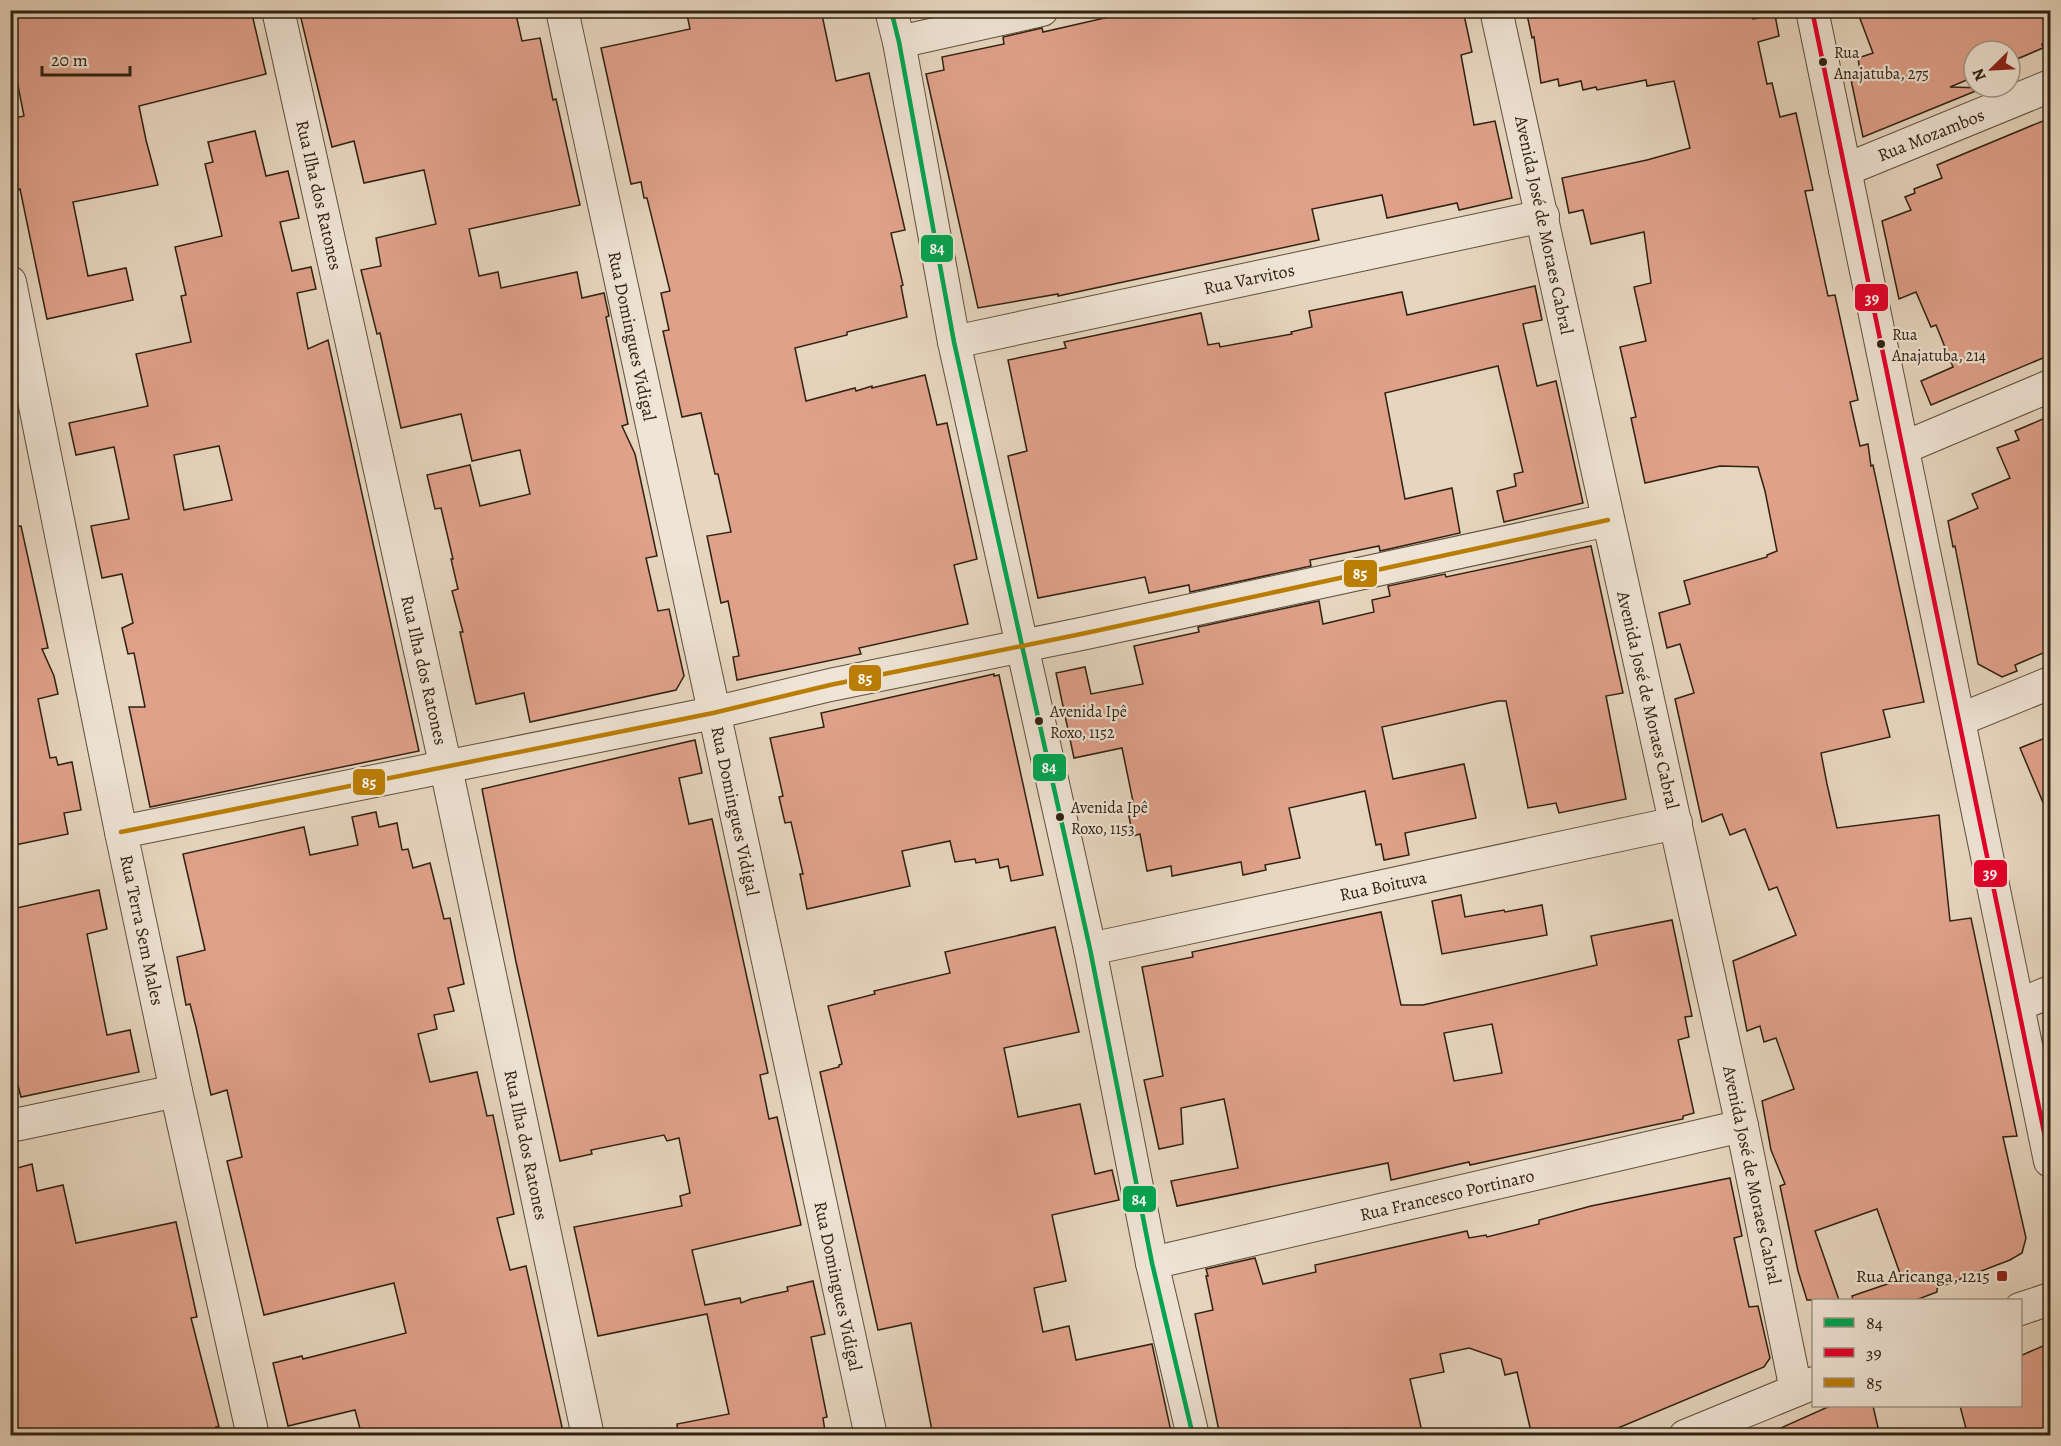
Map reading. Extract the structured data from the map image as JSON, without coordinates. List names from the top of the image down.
{
  "streets": {
    "street": [
      "Rua Mozambos",
      "Rua Ilha dos Ratones",
      "Avenida José de Moraes Cabral",
      "Rua Varvitos",
      "Rua Domingues Vidigal",
      "Rua Boituva",
      "Rua Terra Sem Males",
      "Rua Francesco Portinaro"
    ]
  },
  "crossings": [
    ["Avenida José de Moraes Cabral", "Rua Varvitos"],
    ["Avenida José de Moraes Cabral", "Rua Boituva"],
    ["Avenida José de Moraes Cabral", "Rua Francesco Portinaro"]
  ],
  "places": {
    "other": [
      "Rua Anajatuba, 275",
      "Rua Anajatuba, 214",
      "Avenida Ipê Roxo, 1152",
      "Avenida Ipê Roxo, 1153"
    ],
    "transit": ["Rua Aricanga, 1215"]
  },
  "lines": ["transit line 84", "transit line 39", "transit line 85"],
  "legend": ["84", "39", "85"],
  "scale_bar": "20 m",
  "north": "bottom left"
}
